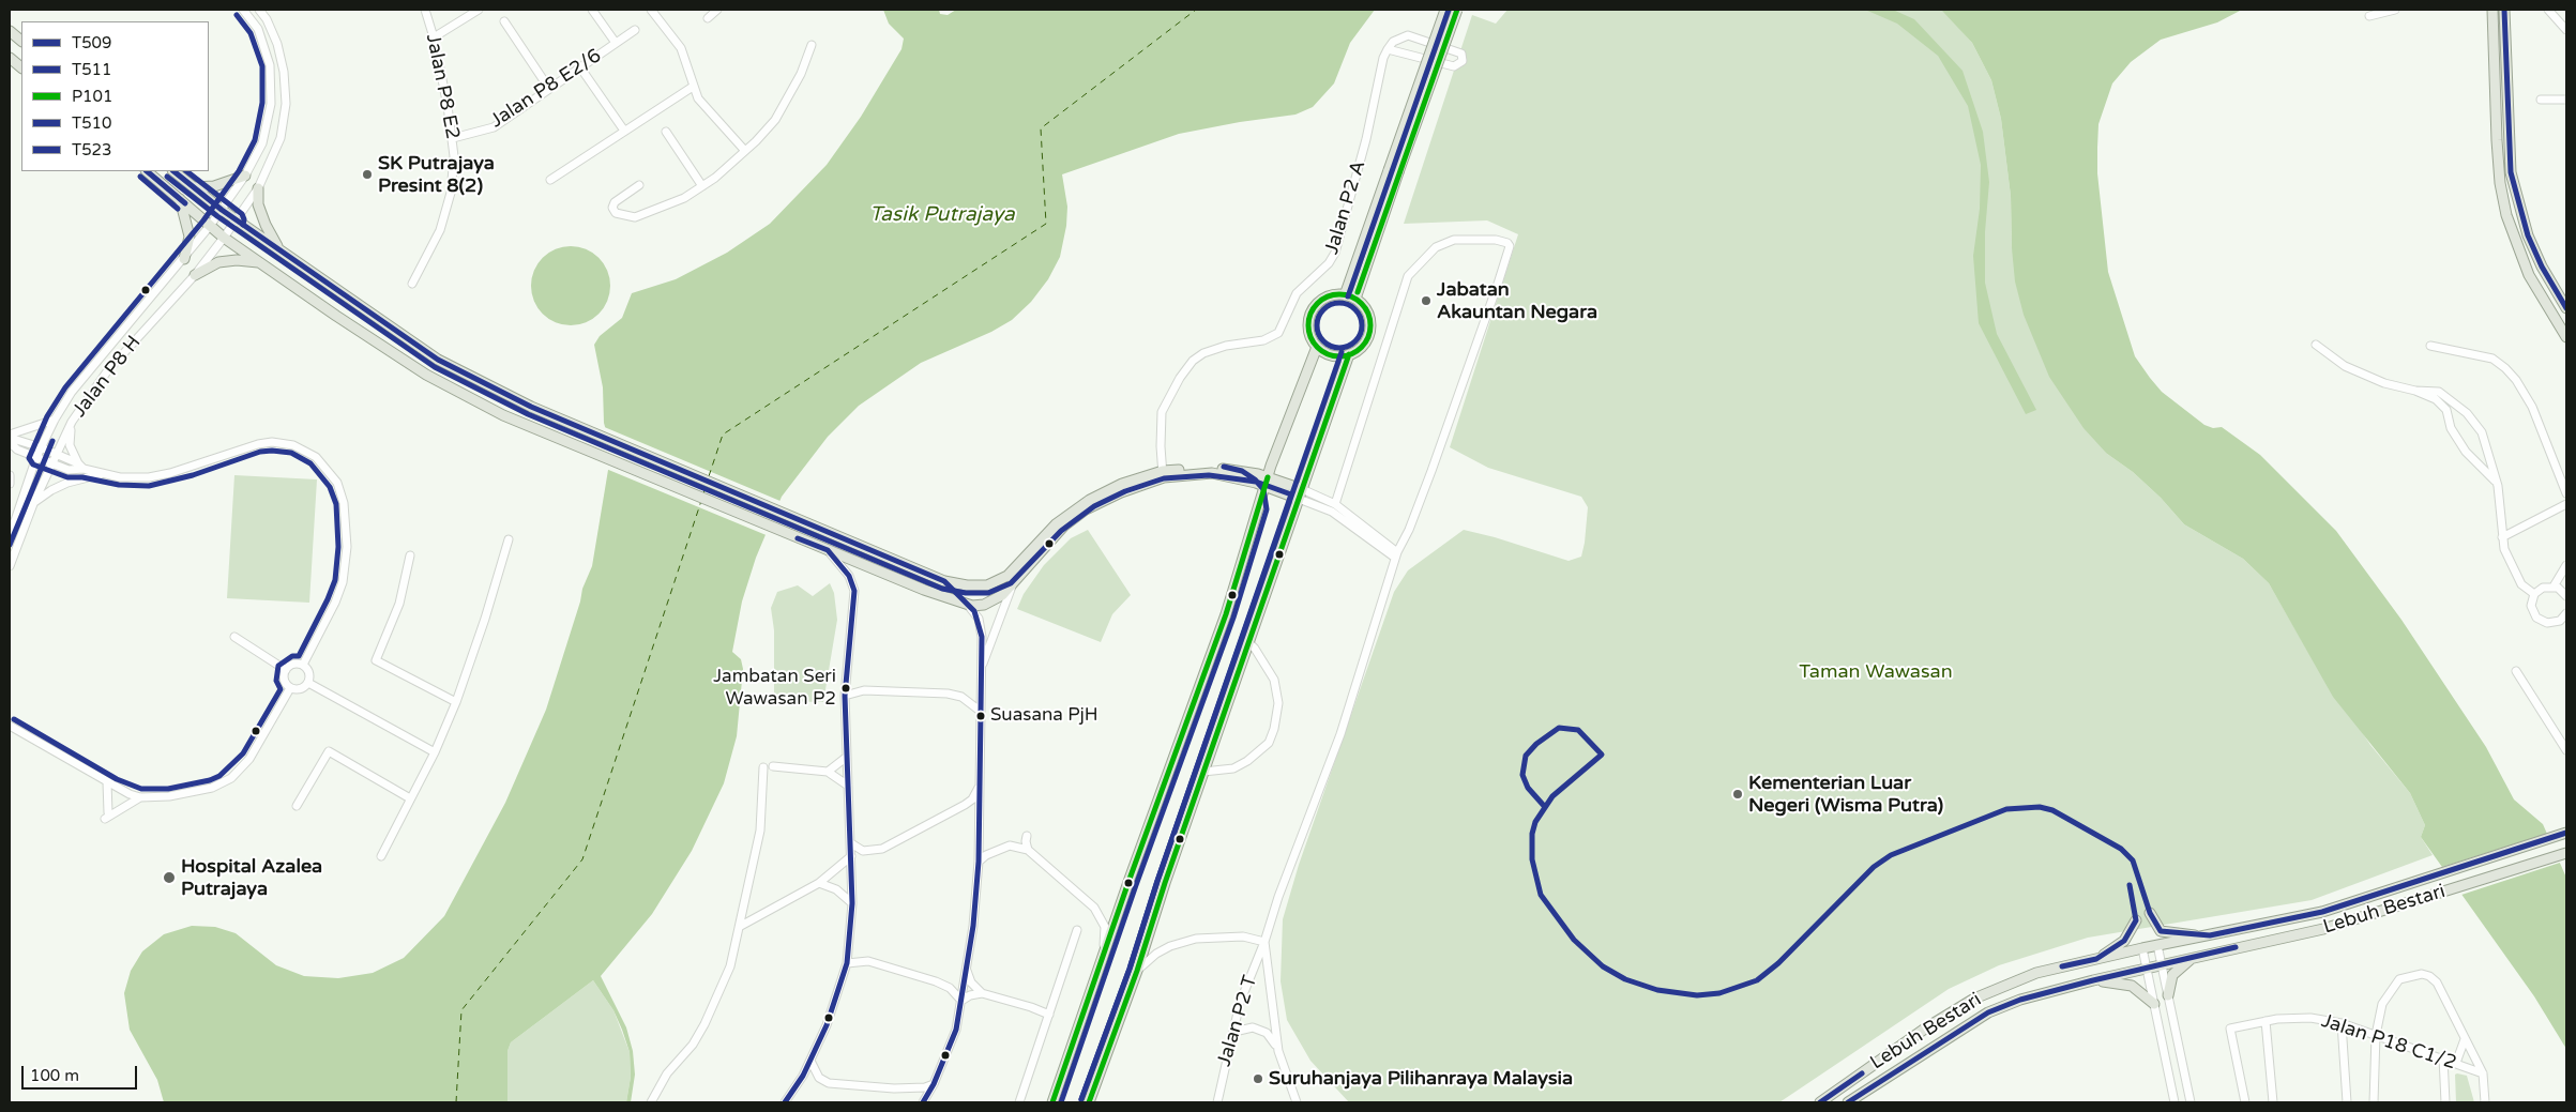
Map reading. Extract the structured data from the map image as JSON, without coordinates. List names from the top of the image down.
{
  "streets": {
    "main road": ["Lebuh Bestari"],
    "street": [
      "Jalan P8 E2",
      "Jalan P8 E2/6",
      "Jalan P2 A",
      "Jalan P8 H",
      "Jalan P2 T",
      "Jalan P18 C1/2"
    ]
  },
  "crossings": [
    ["Jalan P8 E2", "Jalan P8 E2/6"]
  ],
  "water": ["Tasik Putrajaya"],
  "parks": ["Taman Wawasan"],
  "places": [
    "SK Putrajaya Presint 8(2)",
    "Jabatan Akauntan Negara",
    "Jambatan Seri Wawasan P2",
    "Suasana PjH",
    "Kementerian Luar Negeri (Wisma Putra)",
    "Hospital Azalea Putrajaya",
    "Suruhanjaya Pilihanraya Malaysia"
  ],
  "lines": [
    "transit line T509",
    "transit line P101",
    "transit line T523",
    "transit line T510",
    "transit line T511"
  ],
  "legend": [
    "T509",
    "T511",
    "P101",
    "T510",
    "T523"
  ],
  "scale_bar": "100 m"
}
